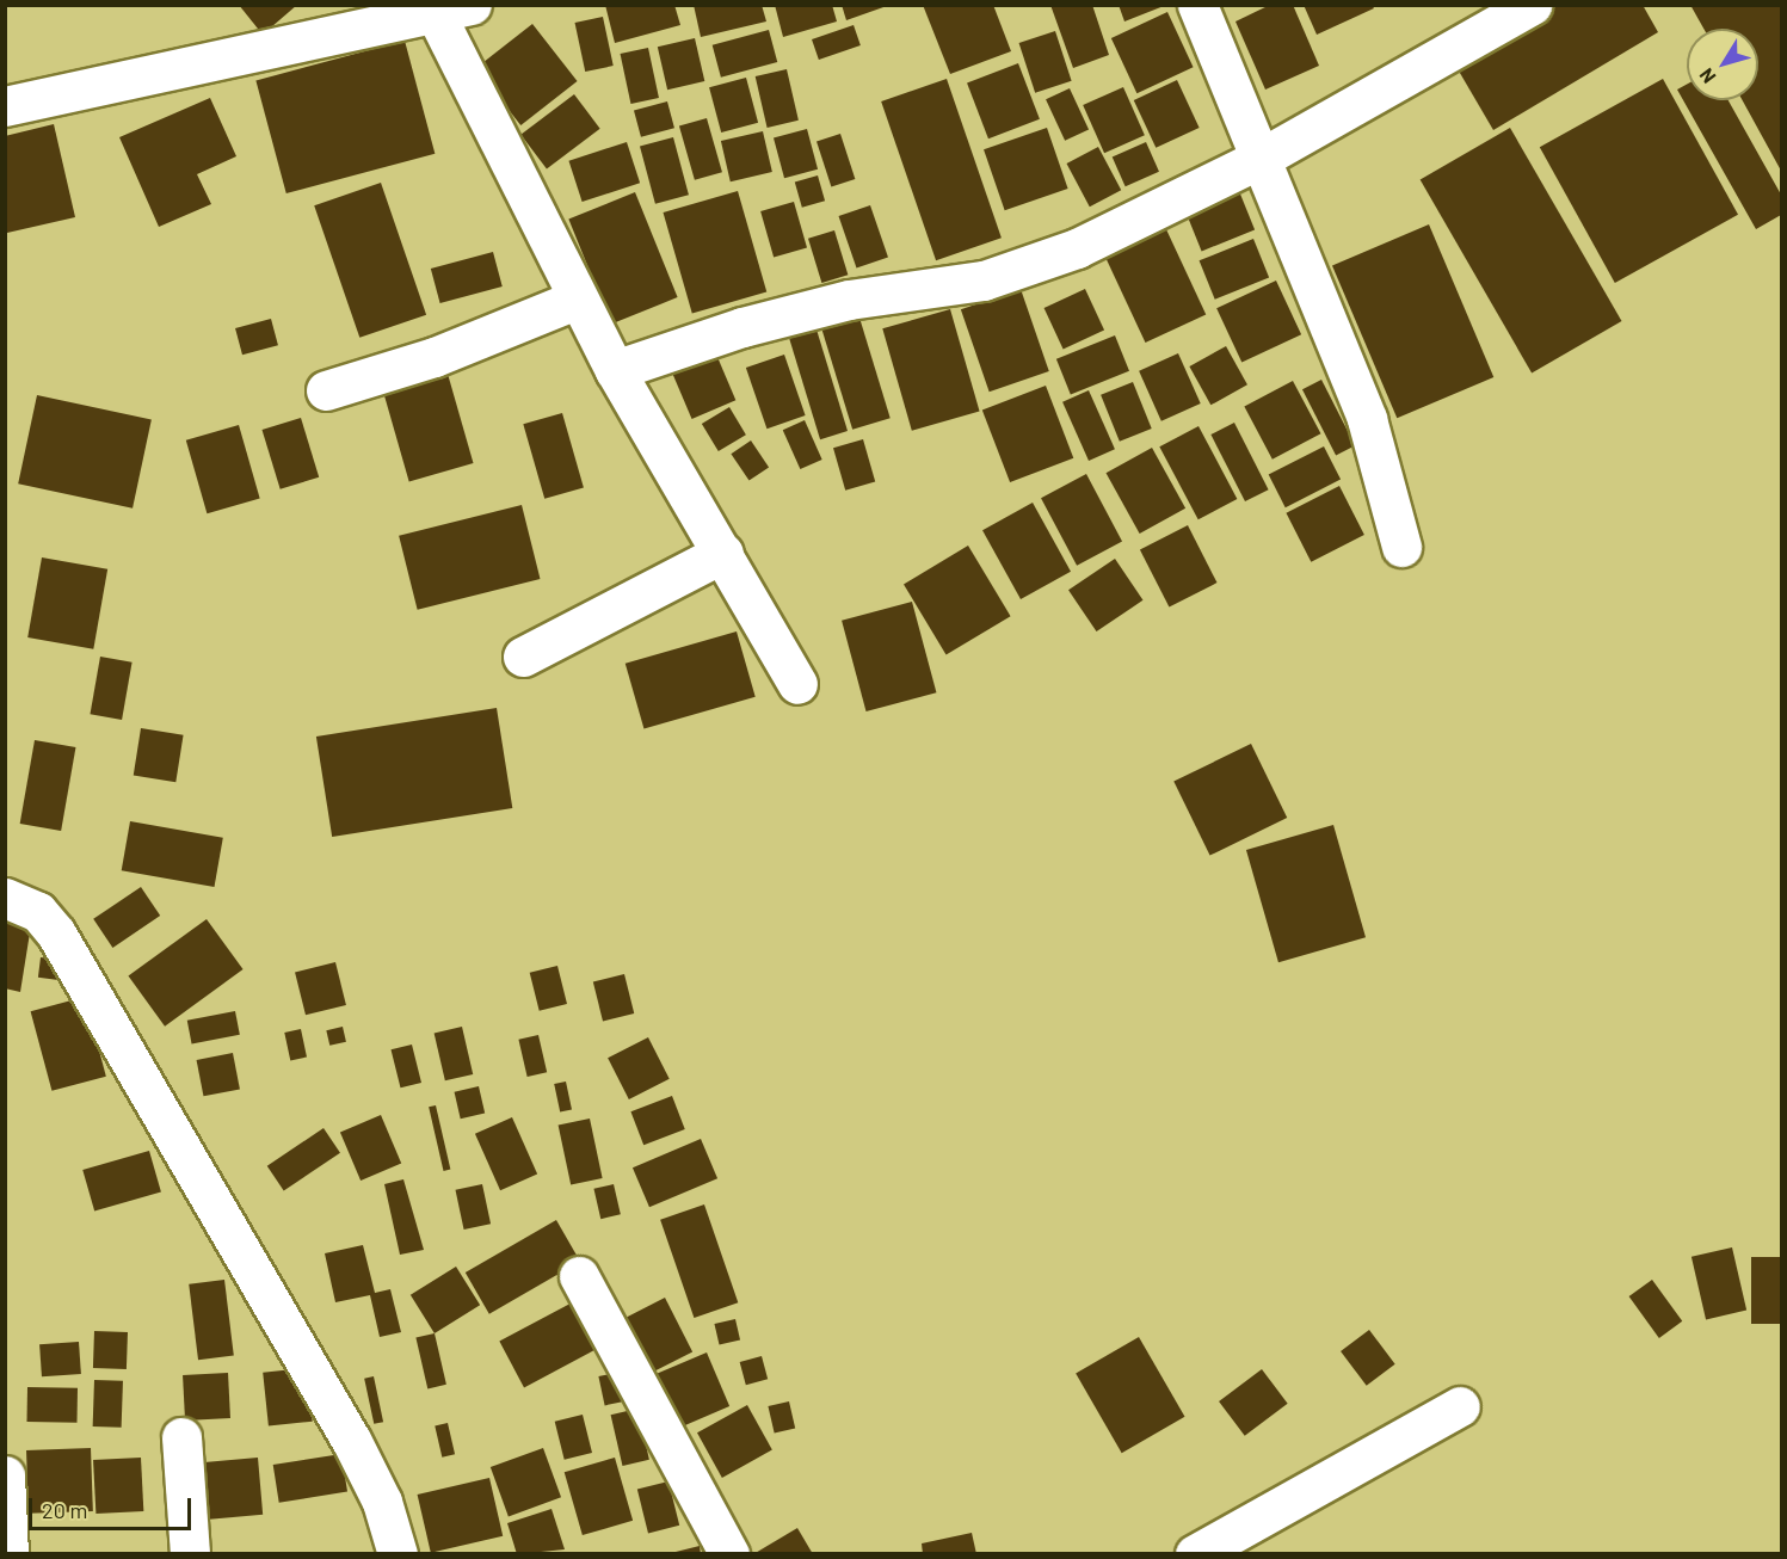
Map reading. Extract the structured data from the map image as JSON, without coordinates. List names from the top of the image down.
{
  "scale_bar": "20 m",
  "north": "bottom left"
}
